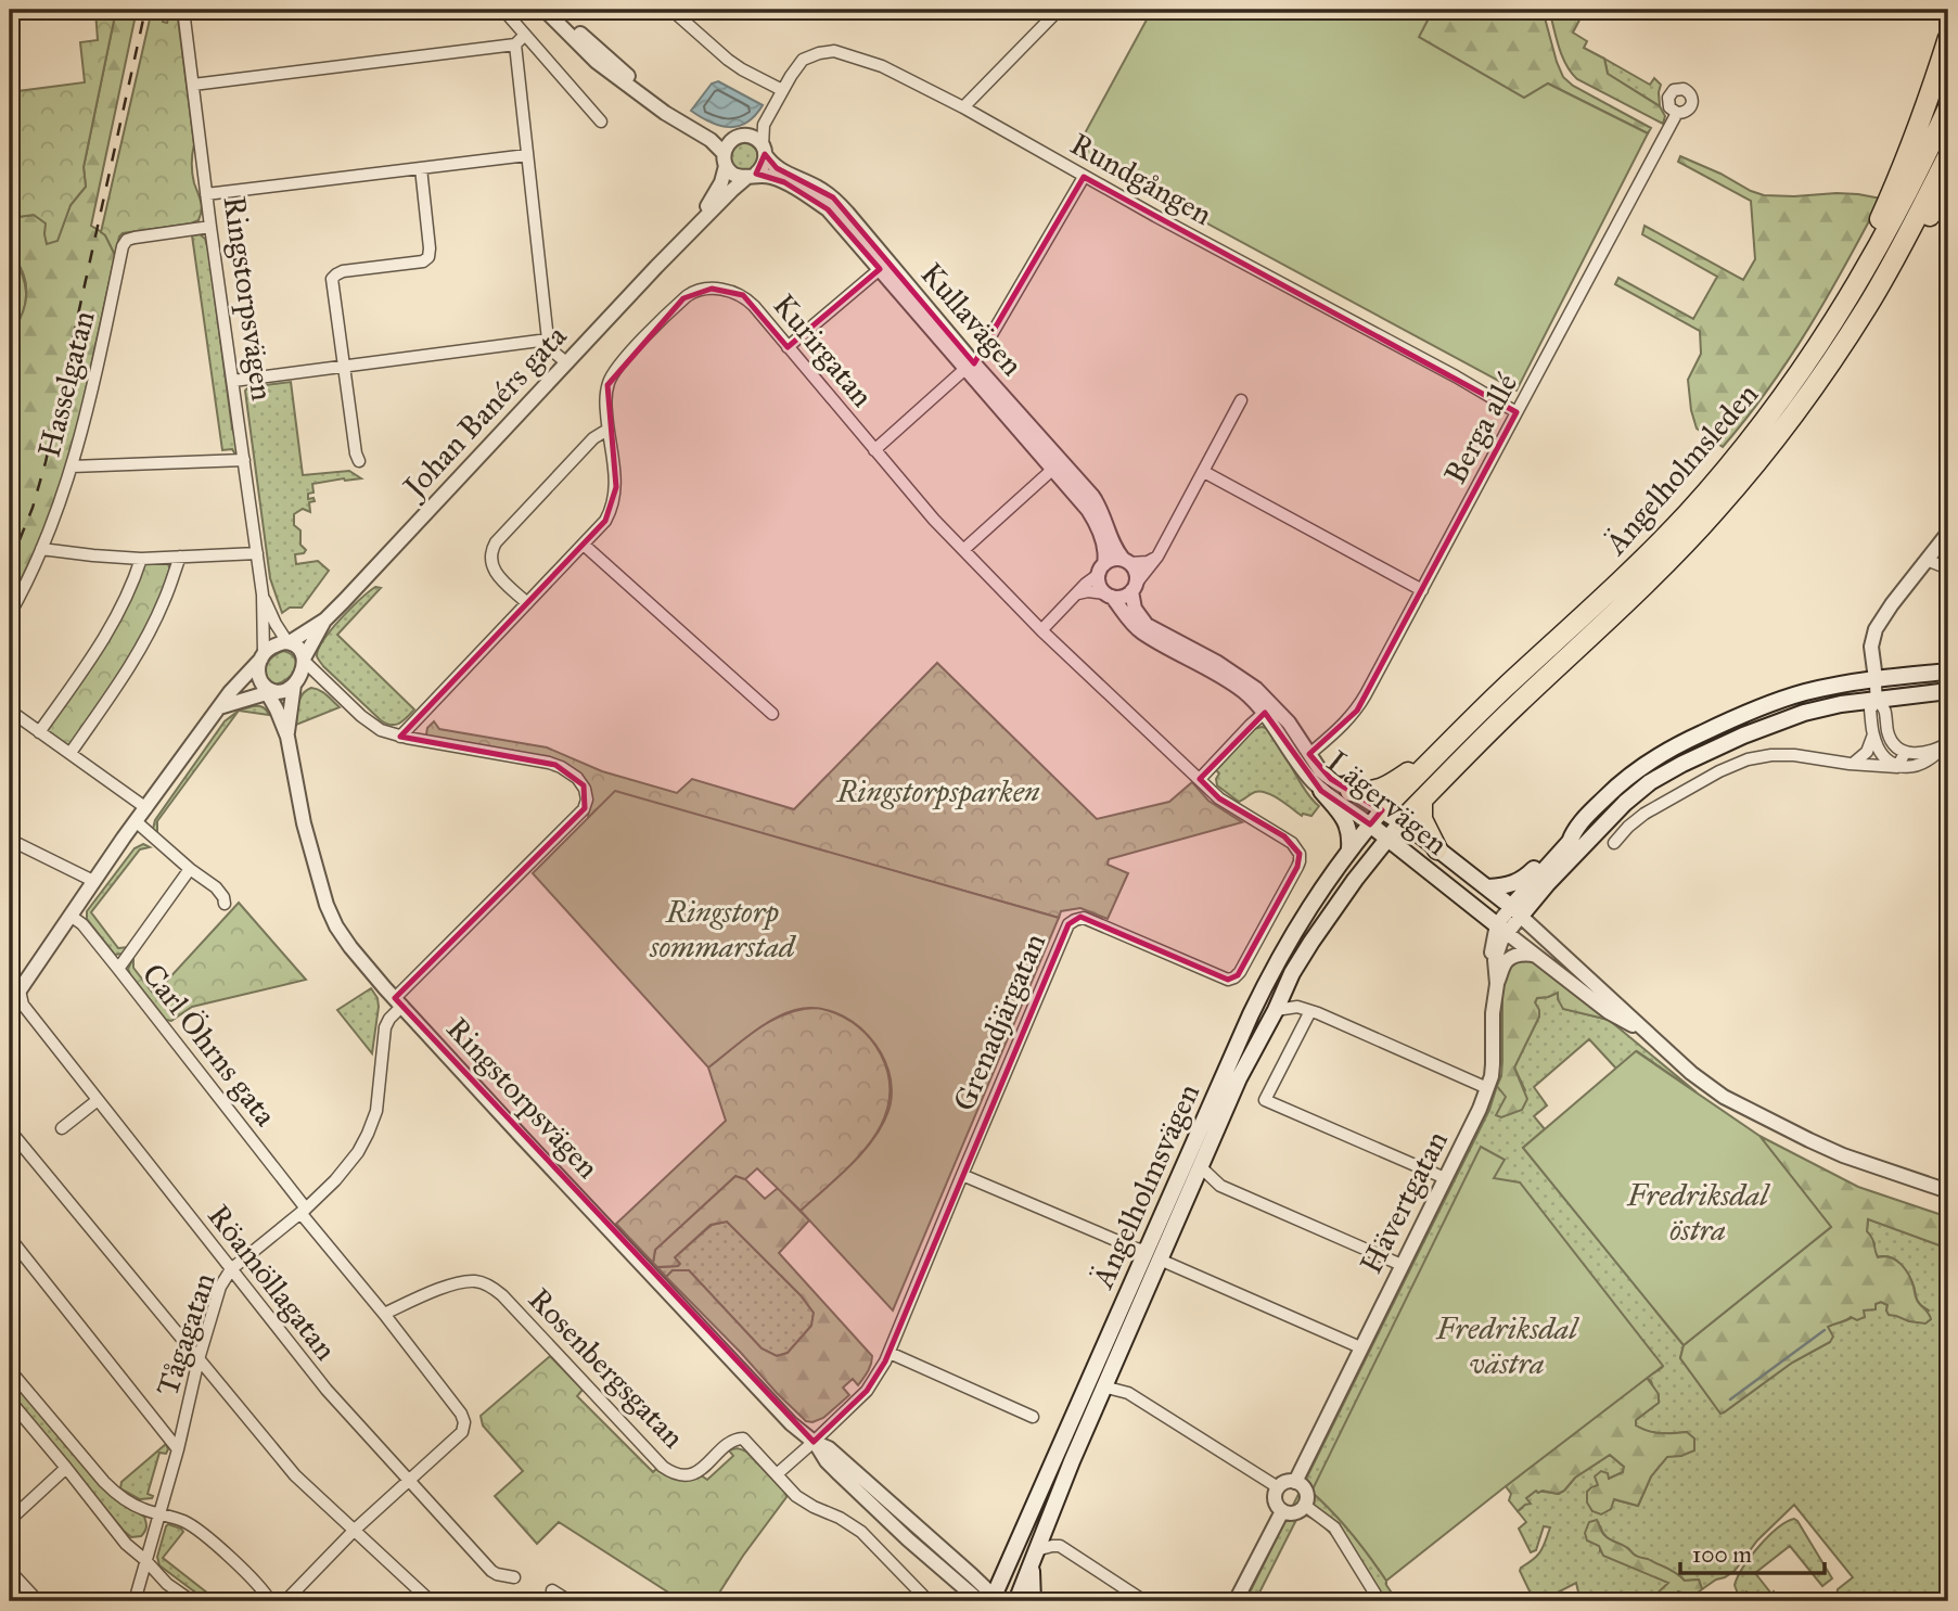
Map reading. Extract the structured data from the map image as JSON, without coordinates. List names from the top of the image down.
{
  "streets": {
    "highway": ["Ängelholmsleden"],
    "main road": ["Lägervägen", "Ängelholmsvägen"],
    "street": [
      "Rundgången",
      "Ringstorpsvägen",
      "Kullavägen",
      "Kurirgatan",
      "Hasselgatan",
      "Johan Banérs gata",
      "Berga allé",
      "Grenadjärgatan",
      "Carl Öhrns gata",
      "Hävertgatan",
      "Röamöllagatan",
      "Tågagatan",
      "Rosenbergsgatan"
    ]
  },
  "crossings": [
    ["Rundgången", "Kullavägen"],
    ["Rundgången", "Johan Banérs gata"],
    ["Rundgången", "Berga allé"],
    ["Ringstorpsvägen", "Hasselgatan"],
    ["Ringstorpsvägen", "Johan Banérs gata"],
    ["Ringstorpsvägen", "Grenadjärgatan"],
    ["Ringstorpsvägen", "Ängelholmsvägen"],
    ["Ringstorpsvägen", "Tågagatan"],
    ["Kullavägen", "Johan Banérs gata"],
    ["Kurirgatan", "Grenadjärgatan"],
    ["Kurirgatan", "Tågagatan"],
    ["Johan Banérs gata", "Tågagatan"],
    ["Berga allé", "Lägervägen"],
    ["Ängelholmsleden", "Lägervägen"],
    ["Ängelholmsleden", "Ängelholmsvägen"],
    ["Lägervägen", "Ängelholmsvägen"],
    ["Lägervägen", "Hävertgatan"],
    ["Carl Öhrns gata", "Röamöllagatan"],
    ["Carl Öhrns gata", "Tågagatan"],
    ["Carl Öhrns gata", "Rosenbergsgatan"],
    ["Röamöllagatan", "Tågagatan"]
  ],
  "parks": [
    "Ringstorpsparken",
    "Ringstorp sommarstad",
    "Fredriksdal östra",
    "Fredriksdal västra"
  ],
  "scale_bar": "100 m"
}
